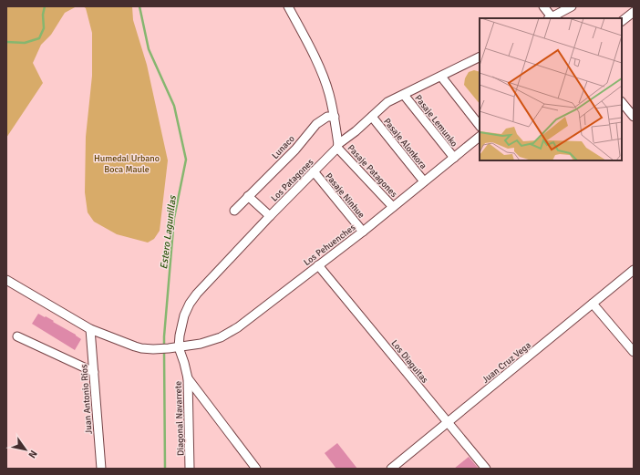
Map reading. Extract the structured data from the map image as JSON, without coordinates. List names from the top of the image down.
{
  "streets": {
    "street": [
      "Pasaje Lemunko",
      "Pasaje Alonkora",
      "Lunaco",
      "Pasaje Patagones",
      "Los Patagones",
      "Pasaje Ninhue",
      "Los Pehuenches",
      "Los Diaguitas",
      "Juan Cruz Vega",
      "Juan Antonio Ríos",
      "Diagonal Navarrete"
    ]
  },
  "crossings": [
    ["Pasaje Lemunko", "Los Patagones"],
    ["Pasaje Lemunko", "Los Pehuenches"],
    ["Pasaje Alonkora", "Los Patagones"],
    ["Pasaje Alonkora", "Los Pehuenches"],
    ["Pasaje Patagones", "Los Patagones"],
    ["Pasaje Patagones", "Los Pehuenches"],
    ["Los Patagones", "Pasaje Ninhue"],
    ["Los Patagones", "Los Pehuenches"],
    ["Los Patagones", "Diagonal Navarrete"],
    ["Pasaje Ninhue", "Los Pehuenches"],
    ["Los Pehuenches", "Los Diaguitas"],
    ["Los Pehuenches", "Diagonal Navarrete"],
    ["Los Diaguitas", "Juan Cruz Vega"]
  ],
  "water": ["Estero Lagunillas"],
  "parks": ["Humedal Urbano Boca Maule"],
  "north": "bottom right"
}
